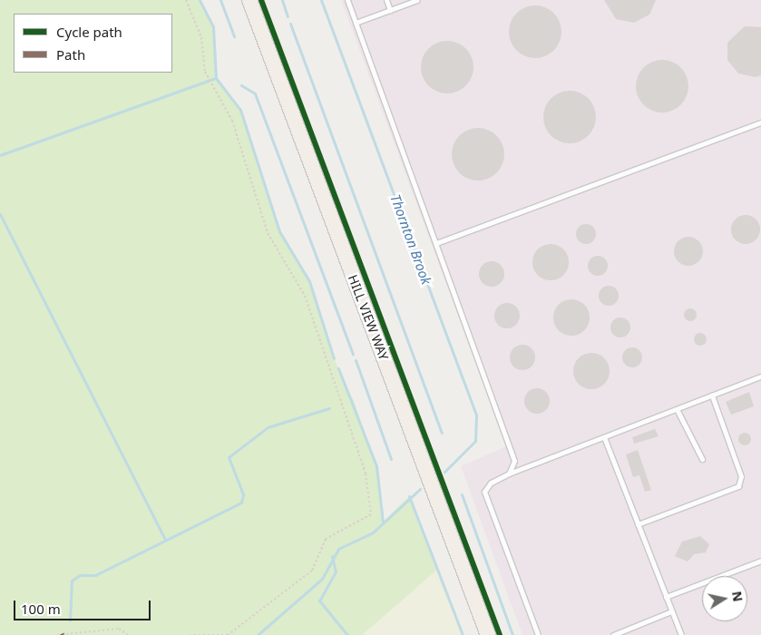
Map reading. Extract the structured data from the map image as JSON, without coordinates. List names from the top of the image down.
{
  "streets": {
    "main road": ["HILL VIEW WAY"]
  },
  "water": ["Thornton Brook"],
  "legend": ["Cycle path", "Path"],
  "scale_bar": "100 m",
  "north": "right"
}
